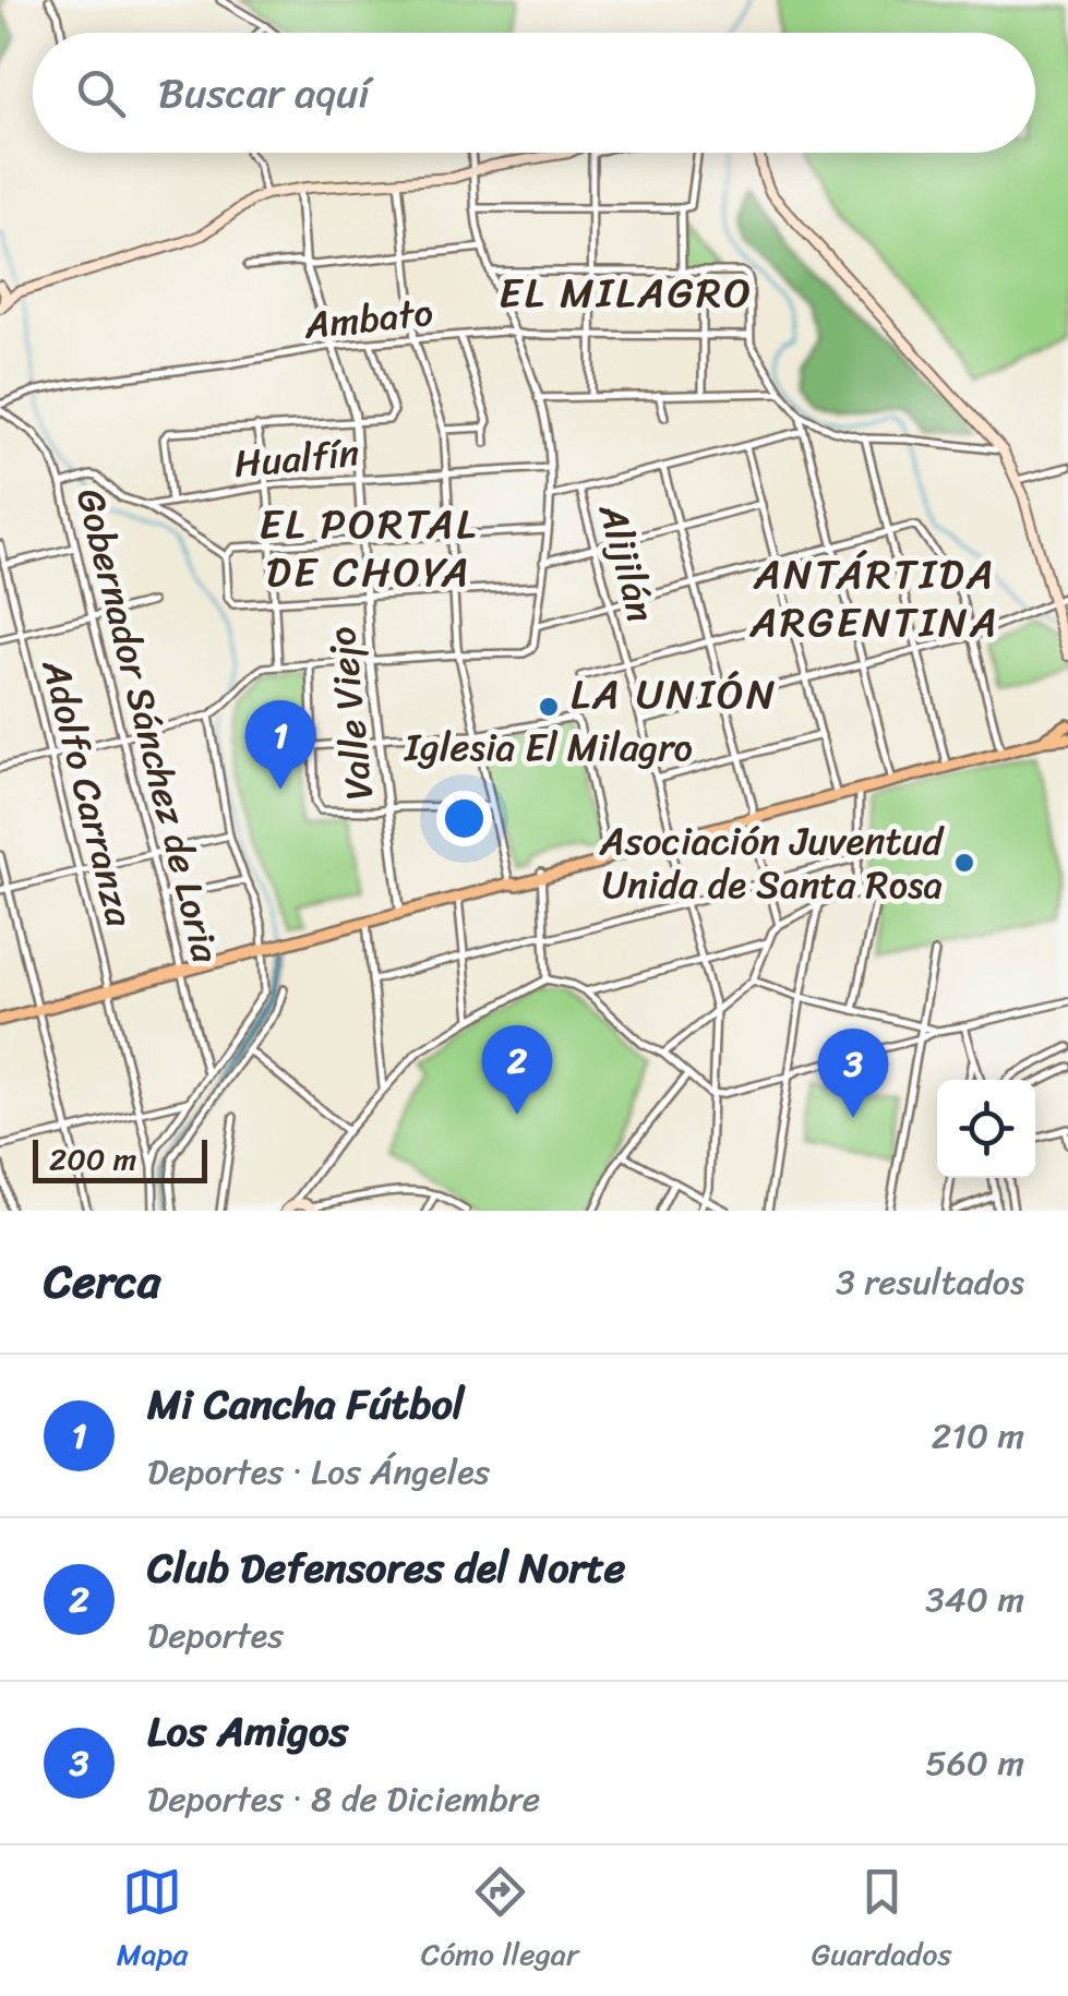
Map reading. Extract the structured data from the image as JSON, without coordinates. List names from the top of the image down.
{
  "streets": {
    "street": [
      "Ambato",
      "Hualfín",
      "Alijilán",
      "Valle Viejo",
      "Gobernador Sánchez de Loria",
      "Adolfo Carranza"
    ]
  },
  "crossings": [
    ["Ambato", "Valle Viejo"],
    ["Ambato", "Gobernador Sánchez de Loria"],
    ["Hualfín", "Valle Viejo"]
  ],
  "districts": [
    "EL MILAGRO",
    "EL PORTAL DE CHOYA",
    "ANTÁRTIDA ARGENTINA",
    "LA UNIÓN"
  ],
  "places": ["Iglesia El Milagro", "Asociación Juventud Unida de Santa Rosa"],
  "scale_bar": "200 m",
  "page": {
    "search": "Buscar aquí",
    "pins": ["1", "2", "3"],
    "scale": "200 m",
    "heading": ["Cerca", "3 resultados"],
    "list": [
      {
        "mark": "1",
        "name": "Mi Cancha Fútbol",
        "note": "Deportes · Los Ángeles",
        "value": "210 m"
      },
      {
        "mark": "2",
        "name": "Club Defensores del Norte",
        "note": "Deportes",
        "value": "340 m"
      },
      {
        "mark": "3",
        "name": "Los Amigos",
        "note": "Deportes · 8 de Diciembre",
        "value": "560 m"
      }
    ],
    "nav": ["Mapa", "Cómo llegar", "Guardados"]
  }
}
